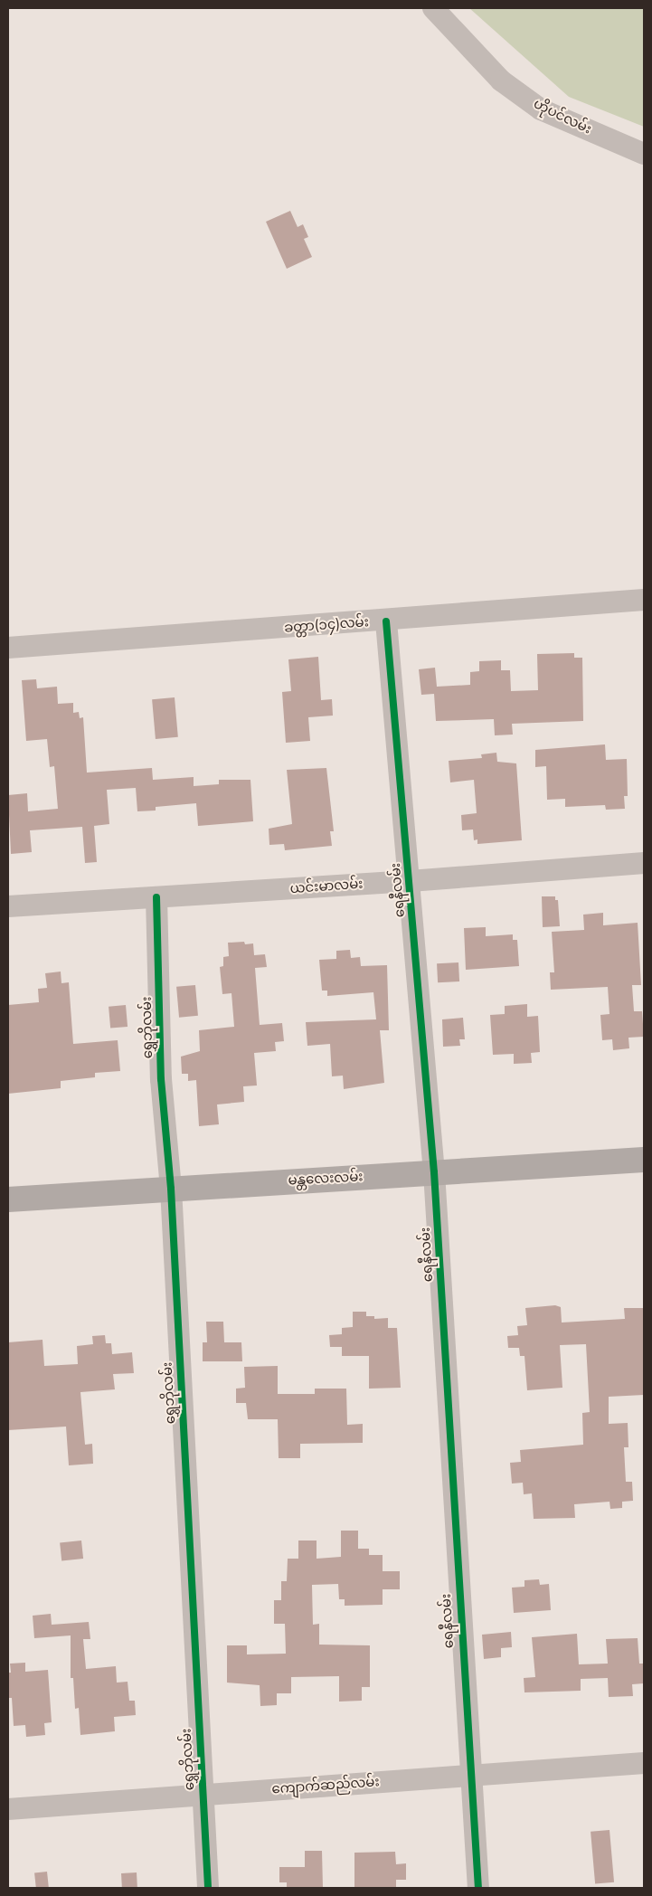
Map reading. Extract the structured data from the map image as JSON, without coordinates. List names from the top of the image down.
{
  "streets": {
    "main road": ["မန္တလေးလမ်း"],
    "street": [
      "ဟိုပင်လမ်း",
      "ခတ္တာ(၁၄)လမ်း",
      "ယင်းမာလမ်း",
      "ရေနီလမ်း",
      "ရွှေဘိုလမ်း",
      "ကျောက်ဆည်လမ်း"
    ]
  },
  "crossings": [
    ["ခတ္တာ(၁၄)လမ်း", "ရေနီလမ်း"],
    ["ယင်းမာလမ်း", "ရေနီလမ်း"],
    ["ယင်းမာလမ်း", "ရွှေဘိုလမ်း"],
    ["ရေနီလမ်း", "မန္တလေးလမ်း"],
    ["ရေနီလမ်း", "ကျောက်ဆည်လမ်း"],
    ["ရွှေဘိုလမ်း", "မန္တလေးလမ်း"],
    ["ရွှေဘိုလမ်း", "ကျောက်ဆည်လမ်း"]
  ]
}
